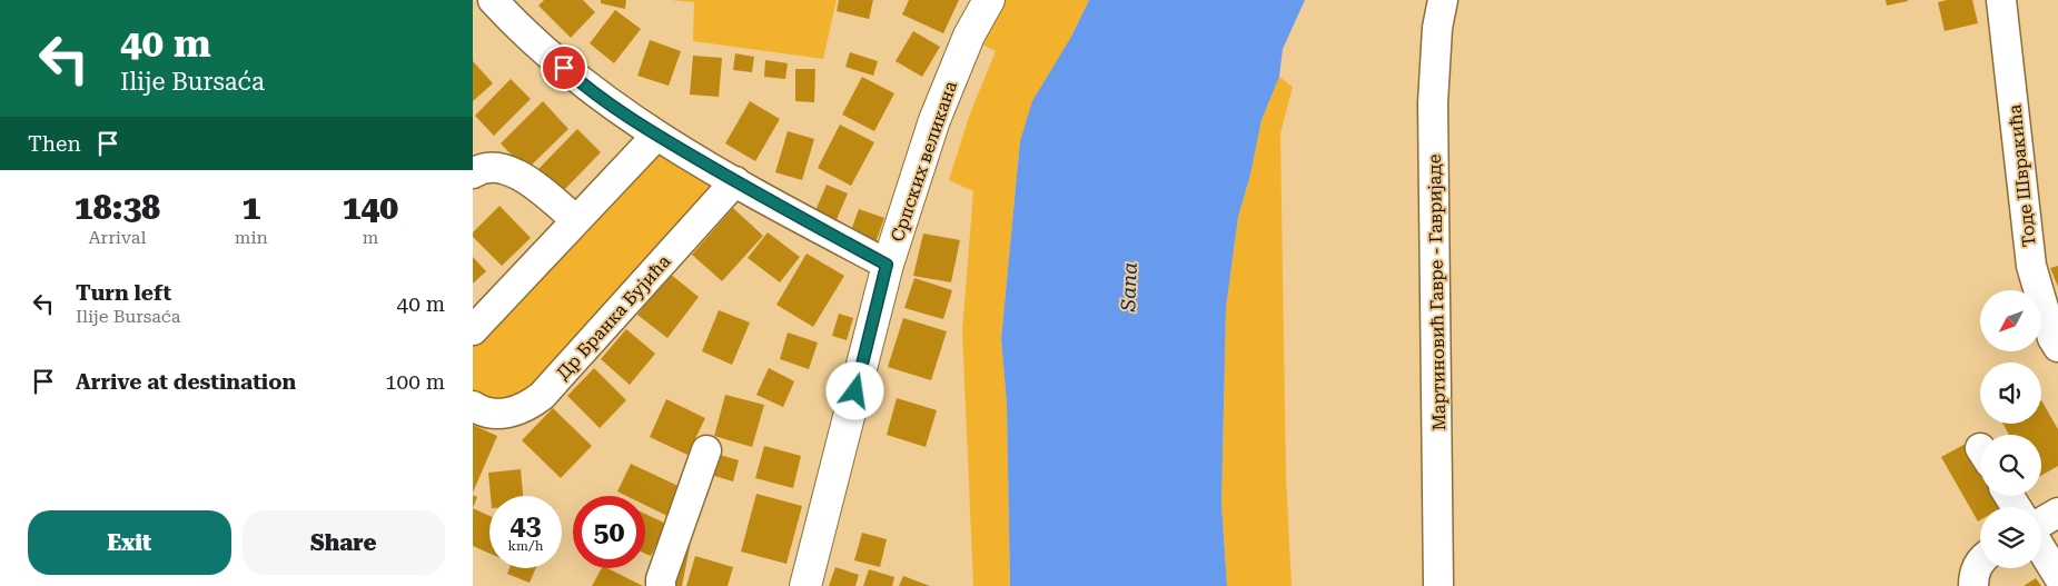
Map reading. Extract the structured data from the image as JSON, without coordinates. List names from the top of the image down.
{
  "streets": {
    "main road": ["Српских великана"],
    "street": ["Тоде Швракића", "Мартиновић Гавре - Гавријаде", "Др Бранка Бујића"]
  },
  "water": ["Sana"],
  "north": "bottom left",
  "page": {
    "turn": ["40 m", "Ilije Bursaća"],
    "then": "Then",
    "eta": [
      "18:38",
      "Arrival",
      "1",
      "min",
      "140",
      "m"
    ],
    "list": [
      {
        "name": "Turn left",
        "note": "Ilije Bursaća",
        "value": "40 m"
      },
      {
        "name": "Arrive at destination",
        "value": "100 m"
      }
    ],
    "speed": "43 km/h",
    "limit": "50",
    "buttons": ["Exit", "Share"]
  }
}
